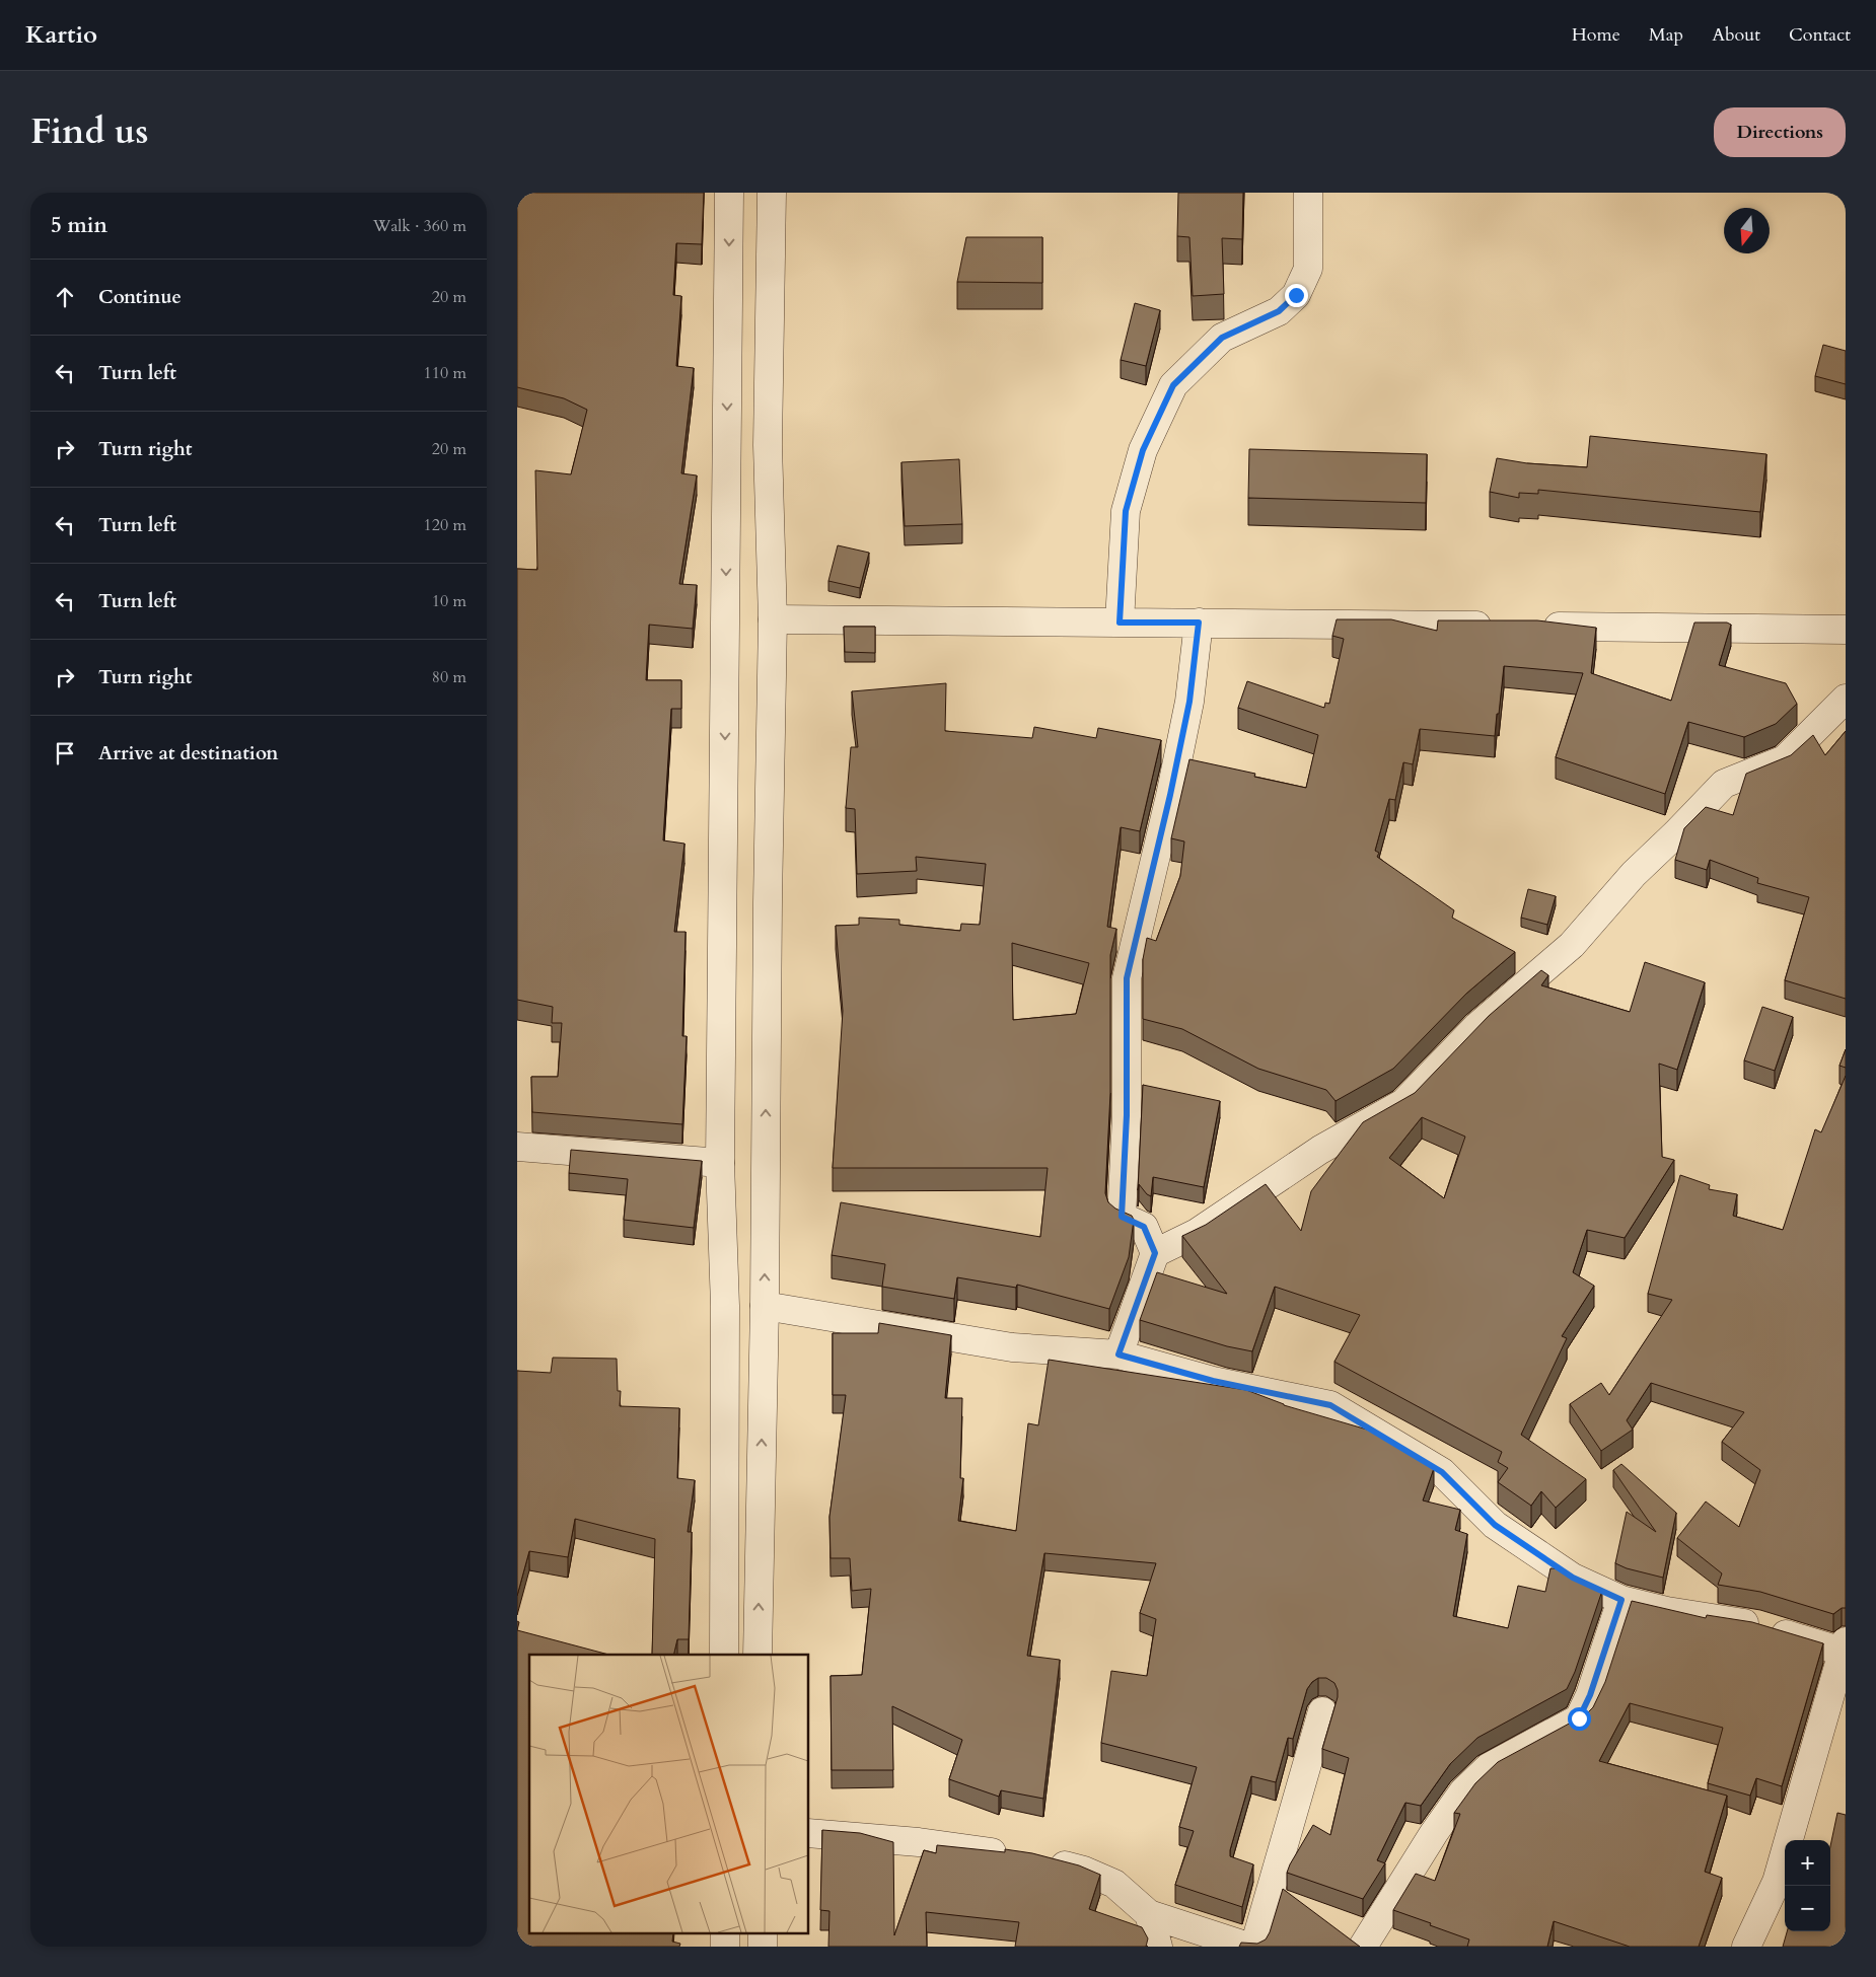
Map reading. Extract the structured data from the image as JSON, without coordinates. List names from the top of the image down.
{
  "north": "bottom",
  "page": {
    "header": "Kartio",
    "nav": [
      "Home",
      "Map",
      "About",
      "Contact"
    ],
    "title": "Find us",
    "buttons": "Directions",
    "heading": ["5 min", "Walk · 360 m"],
    "list": [
      ["Continue", "20 m"],
      ["Turn left", "110 m"],
      ["Turn right", "20 m"],
      ["Turn left", "120 m"],
      ["Turn left", "10 m"],
      ["Turn right", "80 m"],
      "Arrive at destination"
    ],
    "map_buttons": ["+", "−"]
  }
}
